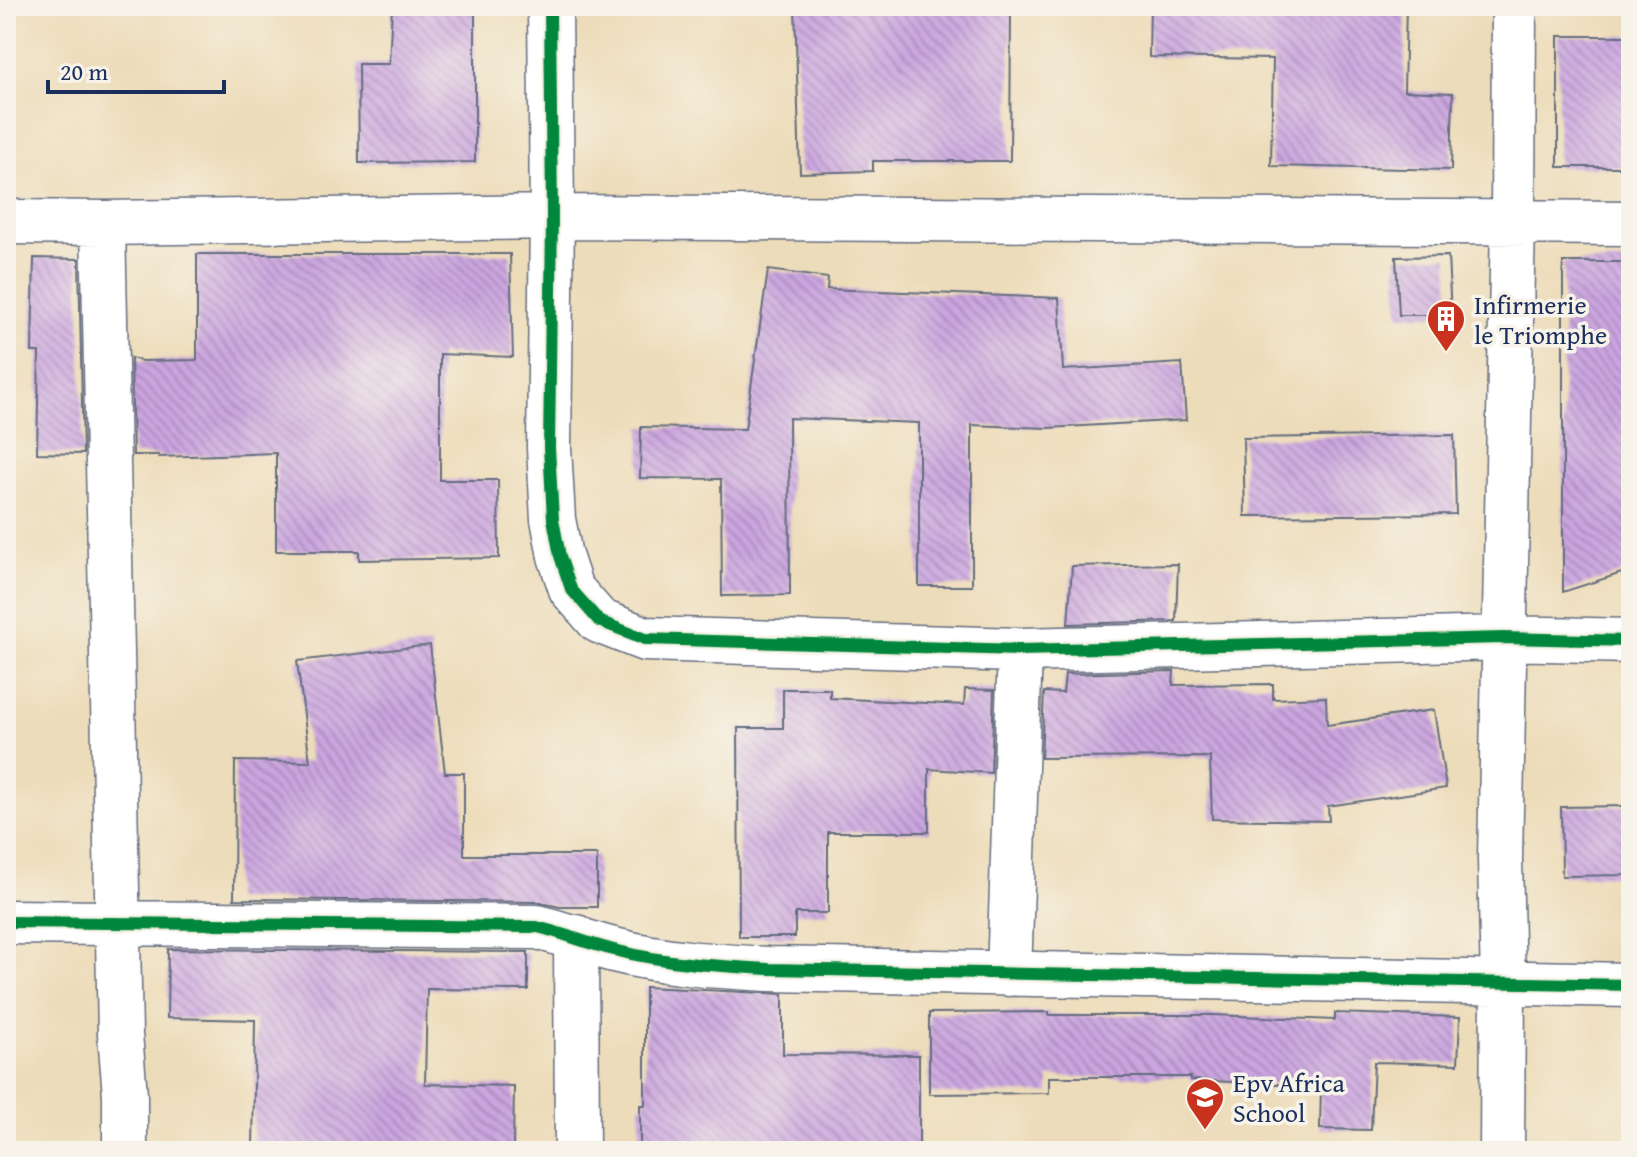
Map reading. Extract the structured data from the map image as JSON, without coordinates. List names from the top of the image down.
{
  "places": {
    "building": ["Infirmerie le Triomphe"],
    "school or university": ["Epv Africa School"]
  },
  "scale_bar": "20 m"
}
